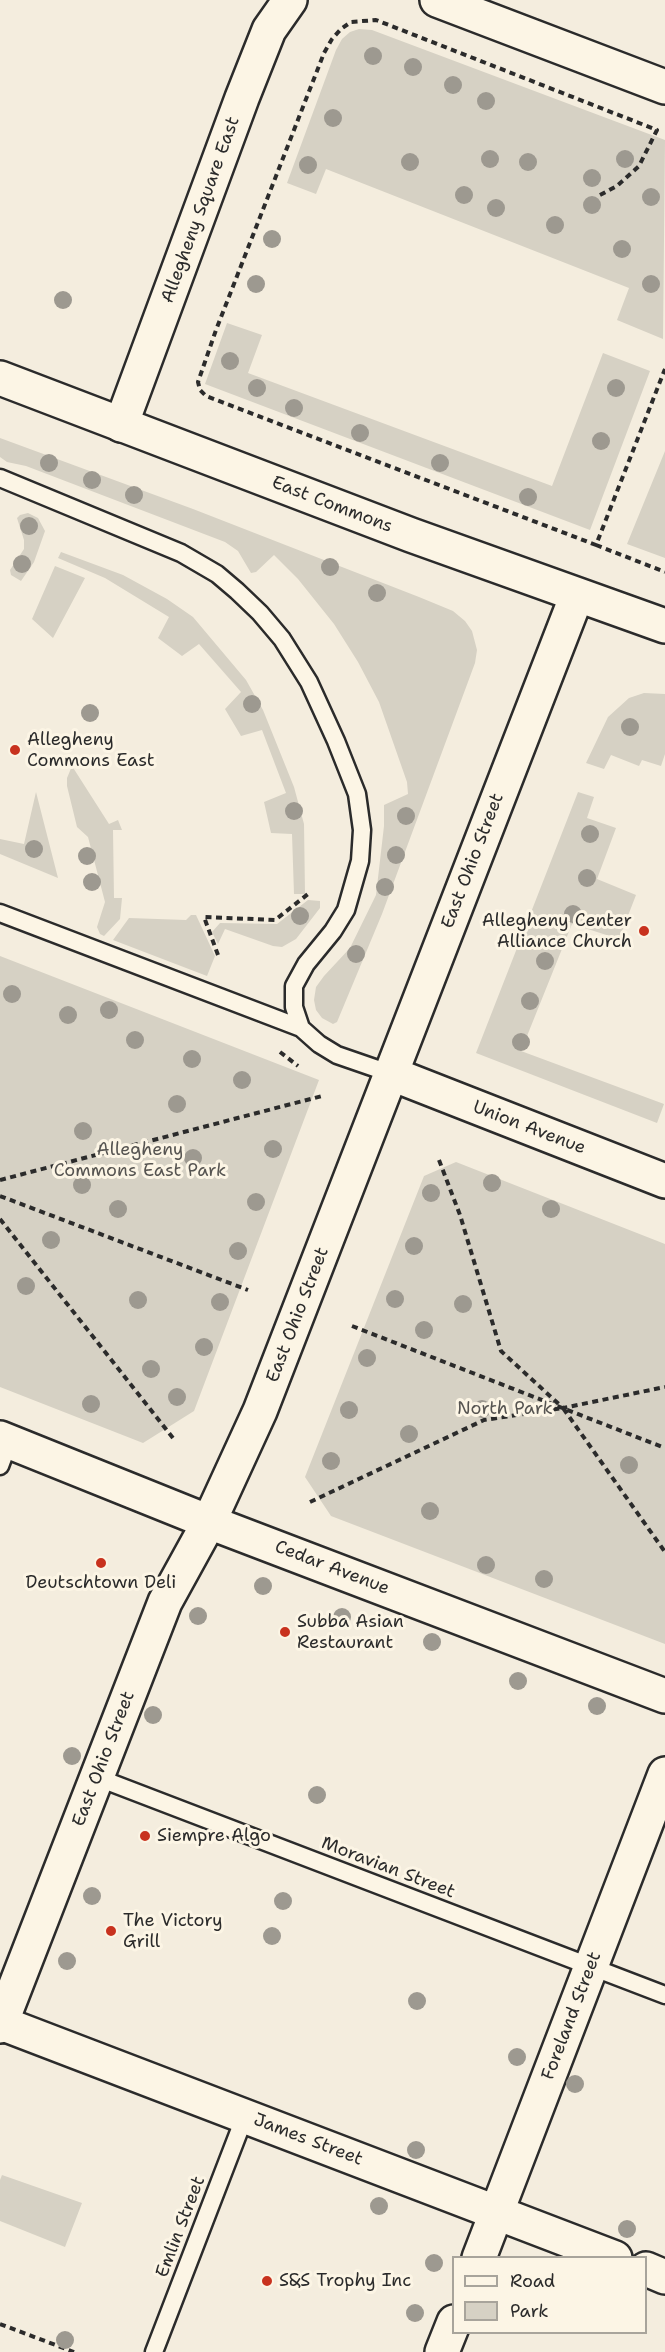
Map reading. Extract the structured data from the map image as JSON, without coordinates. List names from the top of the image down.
{
  "streets": {
    "street": [
      "Allegheny Square East",
      "East Commons",
      "East Ohio Street",
      "Union Avenue",
      "Cedar Avenue",
      "Foreland Street",
      "James Street"
    ],
    "lane": ["Moravian Street", "Emlin Street"]
  },
  "crossings": [
    ["Allegheny Square East", "East Commons"],
    ["East Commons", "East Ohio Street"],
    ["East Ohio Street", "Union Avenue"],
    ["East Ohio Street", "Cedar Avenue"],
    ["East Ohio Street", "Moravian Street"],
    ["East Ohio Street", "James Street"],
    ["Moravian Street", "Foreland Street"],
    ["Foreland Street", "James Street"],
    ["James Street", "Emlin Street"]
  ],
  "parks": ["Allegheny Commons East Park", "North Park"],
  "places": [
    "Allegheny Commons East",
    "Allegheny Center Alliance Church",
    "Deutschtown Deli",
    "Subba Asian Restaurant",
    "Siempre Algo",
    "The Victory Grill",
    "S&S Trophy Inc"
  ],
  "legend": ["Road", "Park"]
}
